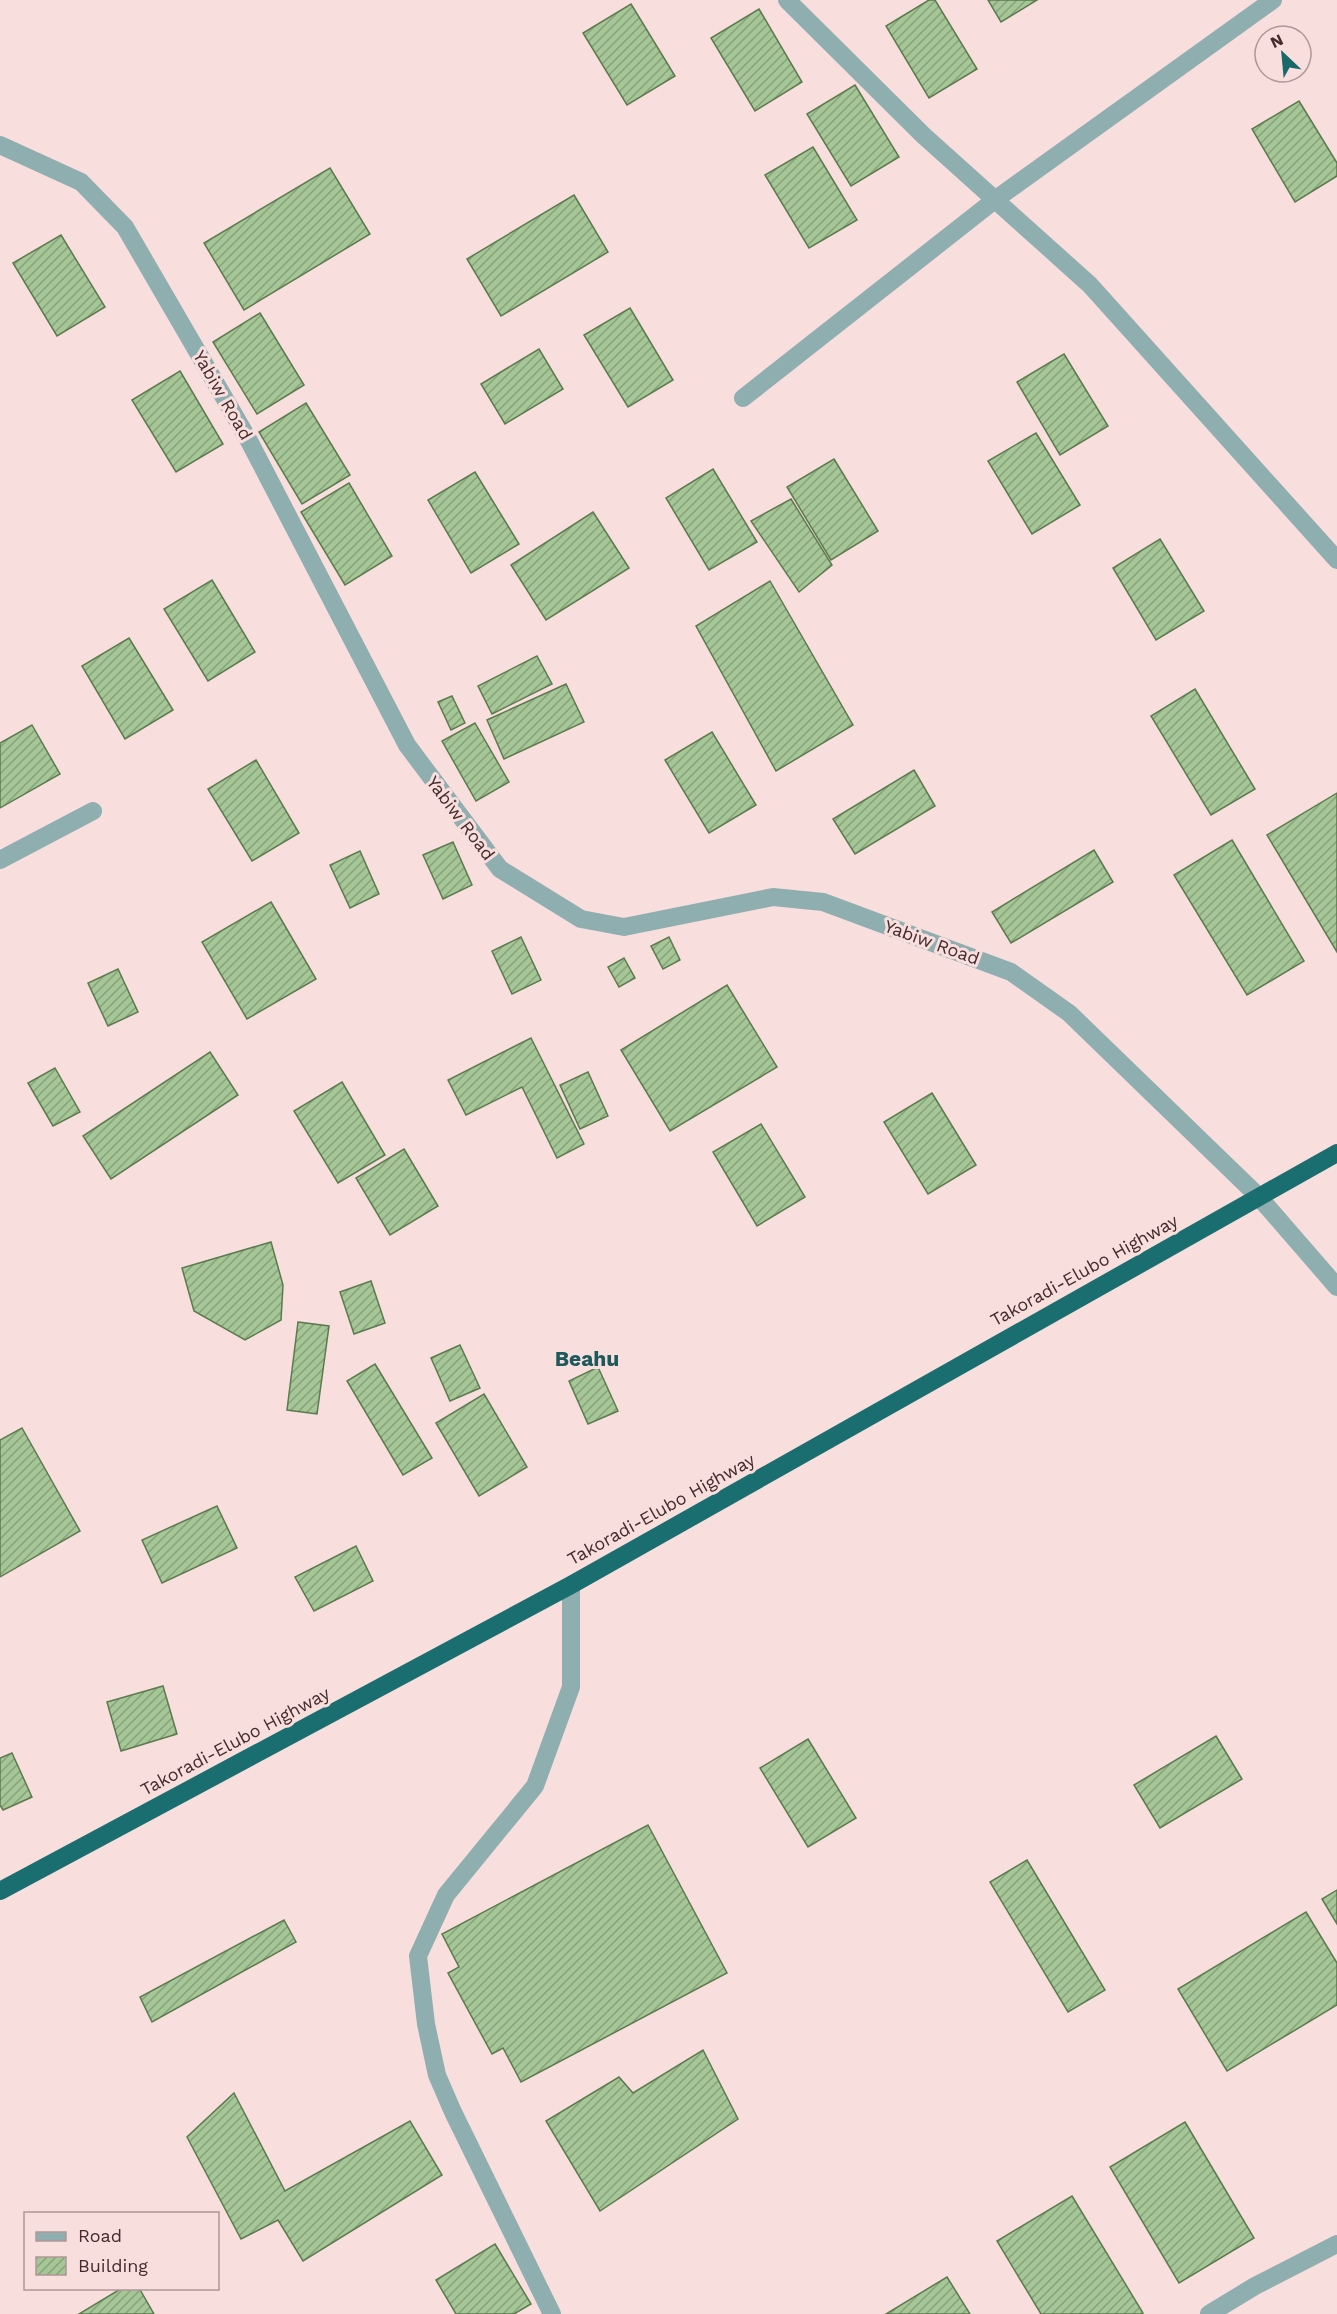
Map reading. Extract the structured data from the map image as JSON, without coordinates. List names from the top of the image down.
{
  "streets": {
    "highway": ["Takoradi-Elubo Highway"],
    "street": ["Yabiw Road"]
  },
  "crossings": [
    ["Yabiw Road", "Takoradi-Elubo Highway"]
  ],
  "districts": ["Beahu"],
  "legend": ["Road", "Building"],
  "north": "top left"
}
